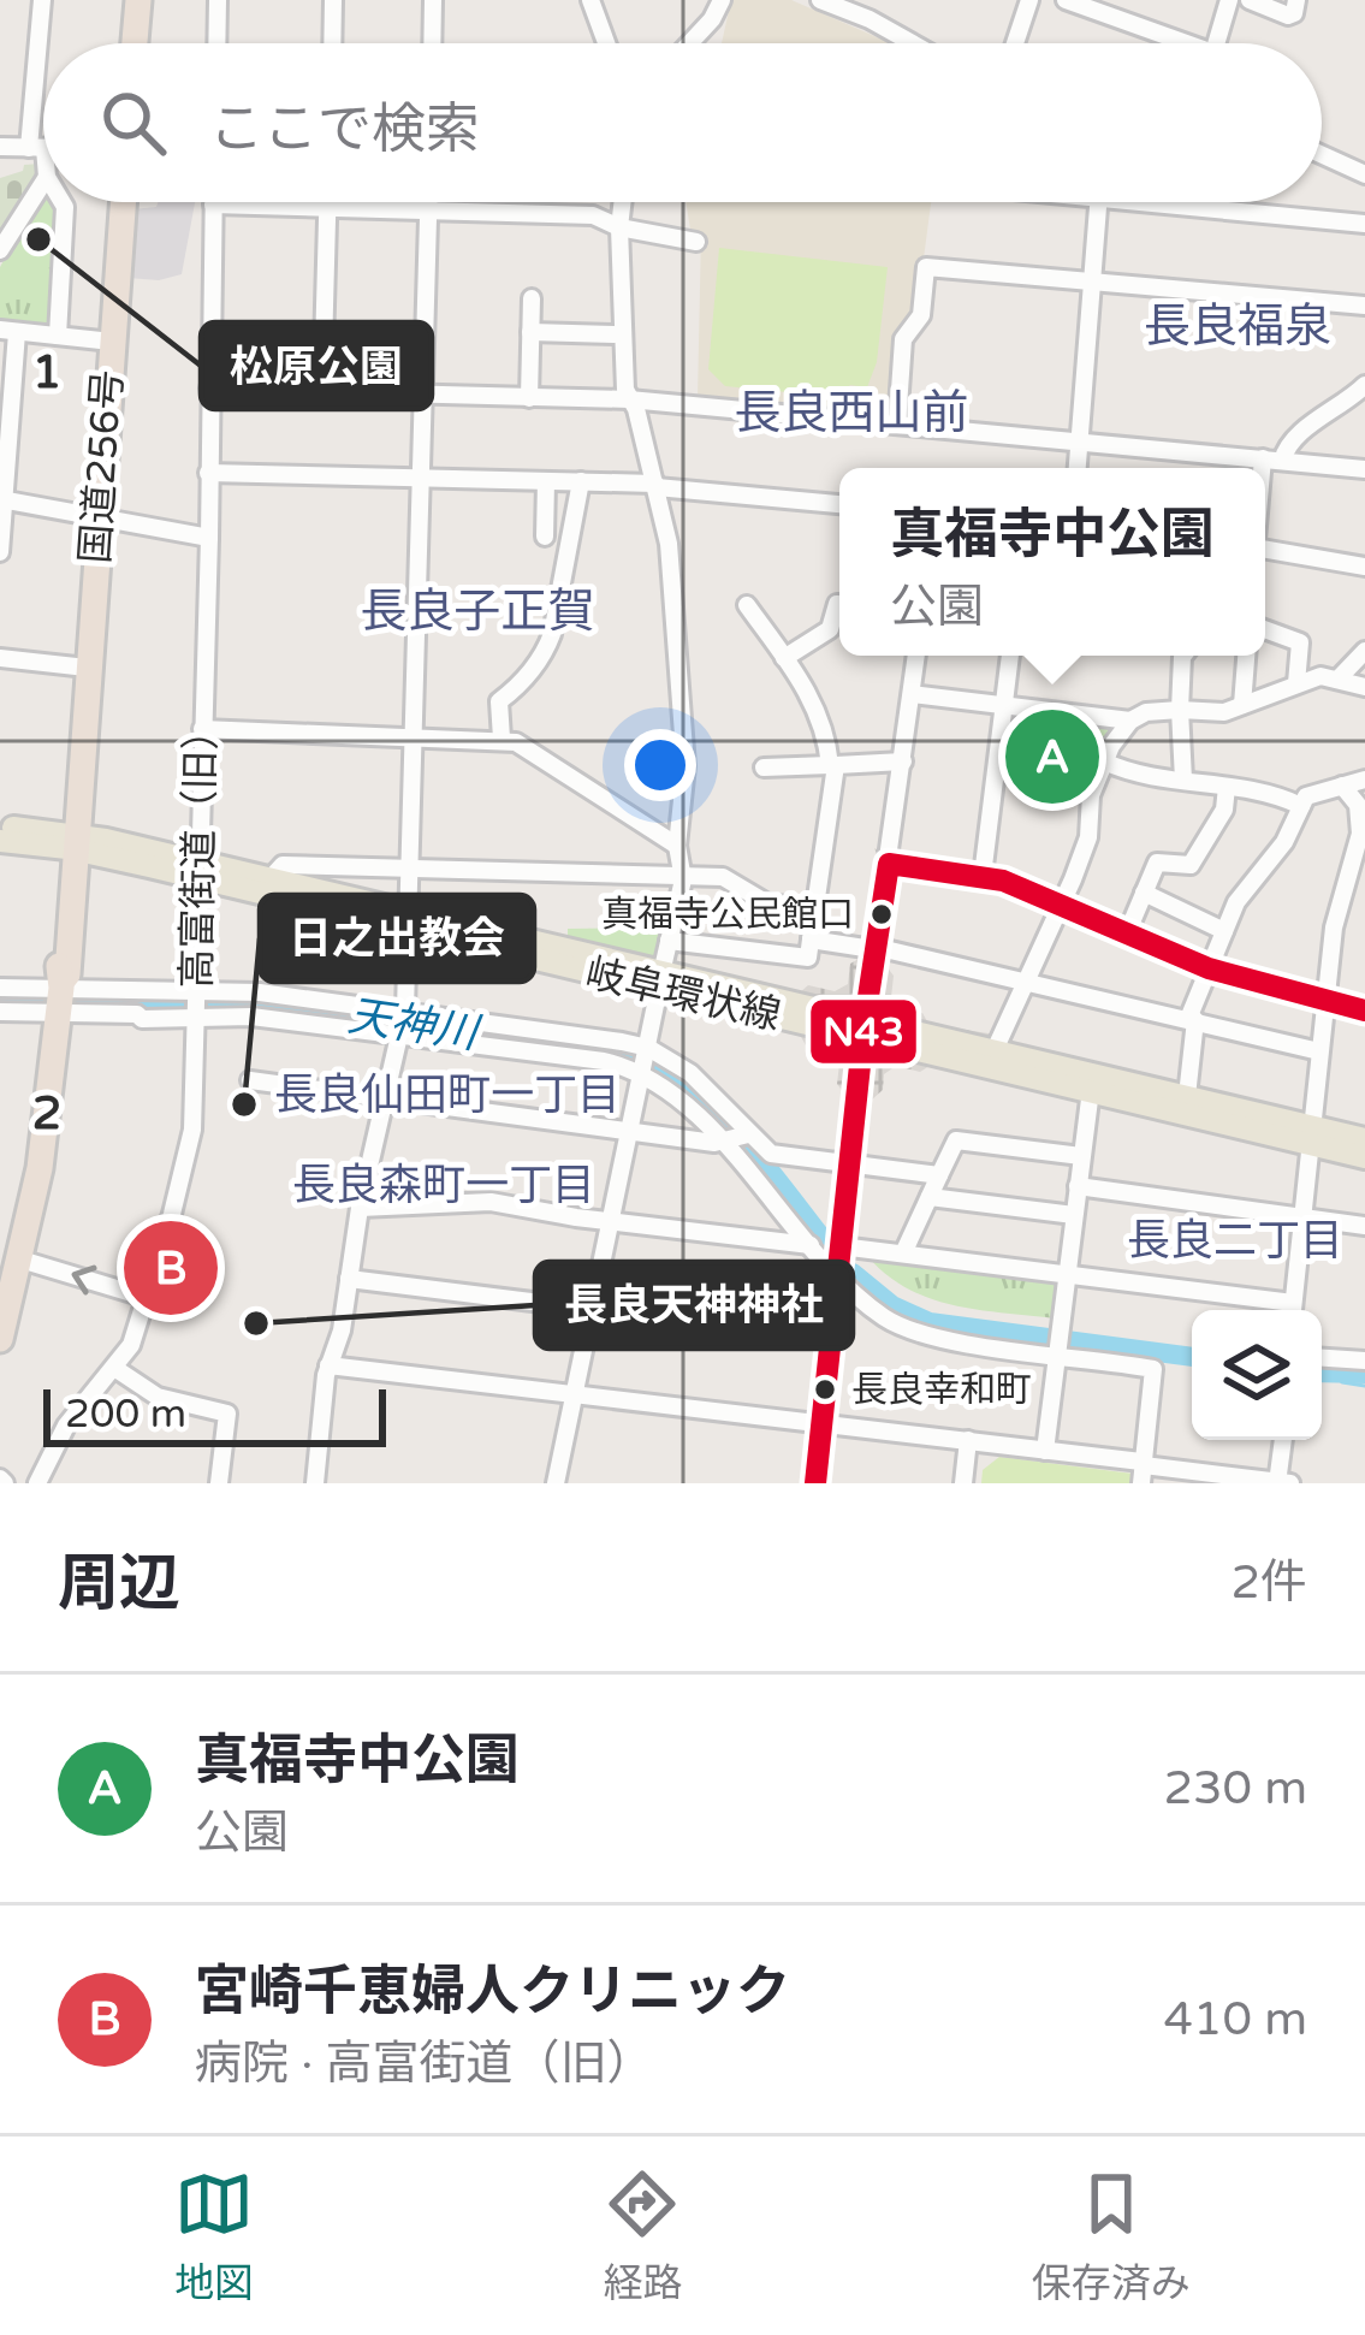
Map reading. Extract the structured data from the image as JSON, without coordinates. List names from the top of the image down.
{
  "streets": {
    "highway": ["国道256号"],
    "main road": ["岐阜環状線"],
    "street": ["高富街道（旧）"]
  },
  "crossings": [
    ["国道256号", "岐阜環状線"],
    ["高富街道（旧）", "岐阜環状線"]
  ],
  "districts": [
    "長良福泉",
    "長良西山前",
    "長良子正賀",
    "長良仙田町一丁目",
    "長良森町一丁目",
    "長良二丁目"
  ],
  "water": ["天神川"],
  "places": [
    "松原公園",
    "真福寺公民館口",
    "日之出教会",
    "長良天神神社",
    "長良幸和町"
  ],
  "lines": ["transit line N43"],
  "scale_bar": "200 m",
  "page": {
    "search": "ここで検索",
    "popup": ["真福寺中公園", "公園"],
    "pins": ["A", "B"],
    "scale": "200 m",
    "heading": ["周辺", "2件"],
    "list": [
      {
        "mark": "A",
        "name": "真福寺中公園",
        "note": "公園",
        "value": "230 m"
      },
      {
        "mark": "B",
        "name": "宮崎千恵婦人クリニック",
        "note": "病院 · 高富街道（旧）",
        "value": "410 m"
      }
    ],
    "nav": ["地図", "経路", "保存済み"]
  },
  "grid": {
    "rows": ["1", "2"]
  }
}
